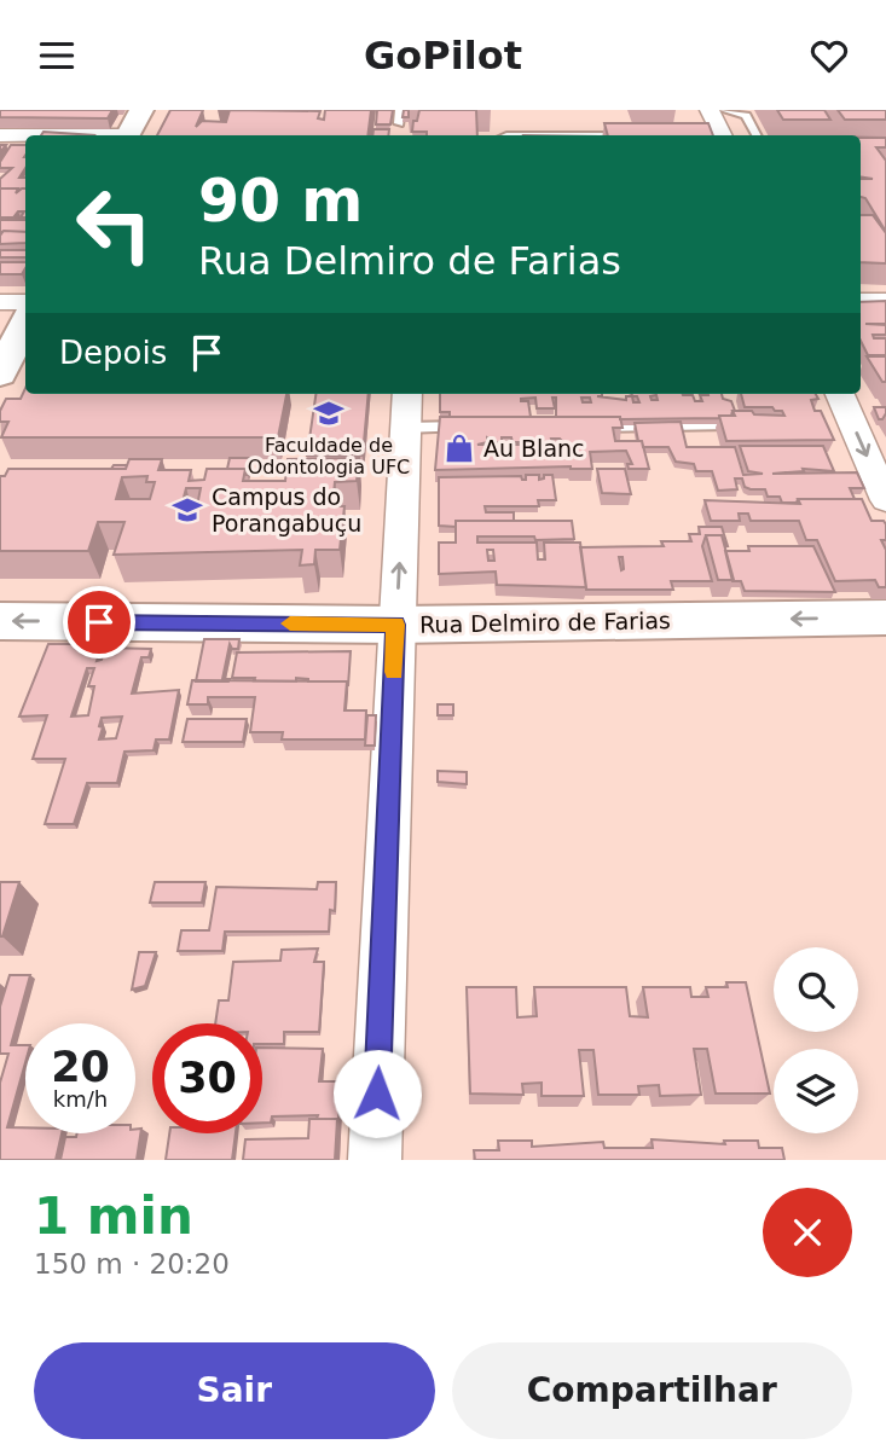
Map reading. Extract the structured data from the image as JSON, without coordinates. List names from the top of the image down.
{
  "streets": {
    "street": ["Rua Delmiro de Farias"]
  },
  "one_way": ["Rua Delmiro de Farias"],
  "places": {
    "school or university": ["Faculdade de Odontologia UFC", "Campus do Porangabuçu"],
    "shop": ["Au Blanc"]
  },
  "page": {
    "header": "GoPilot",
    "turn": ["90 m", "Rua Delmiro de Farias"],
    "then": "Depois",
    "speed": "20 km/h",
    "limit": "30",
    "heading": ["1 min", "150 m · 20:20"],
    "buttons": ["Sair", "Compartilhar"]
  }
}
